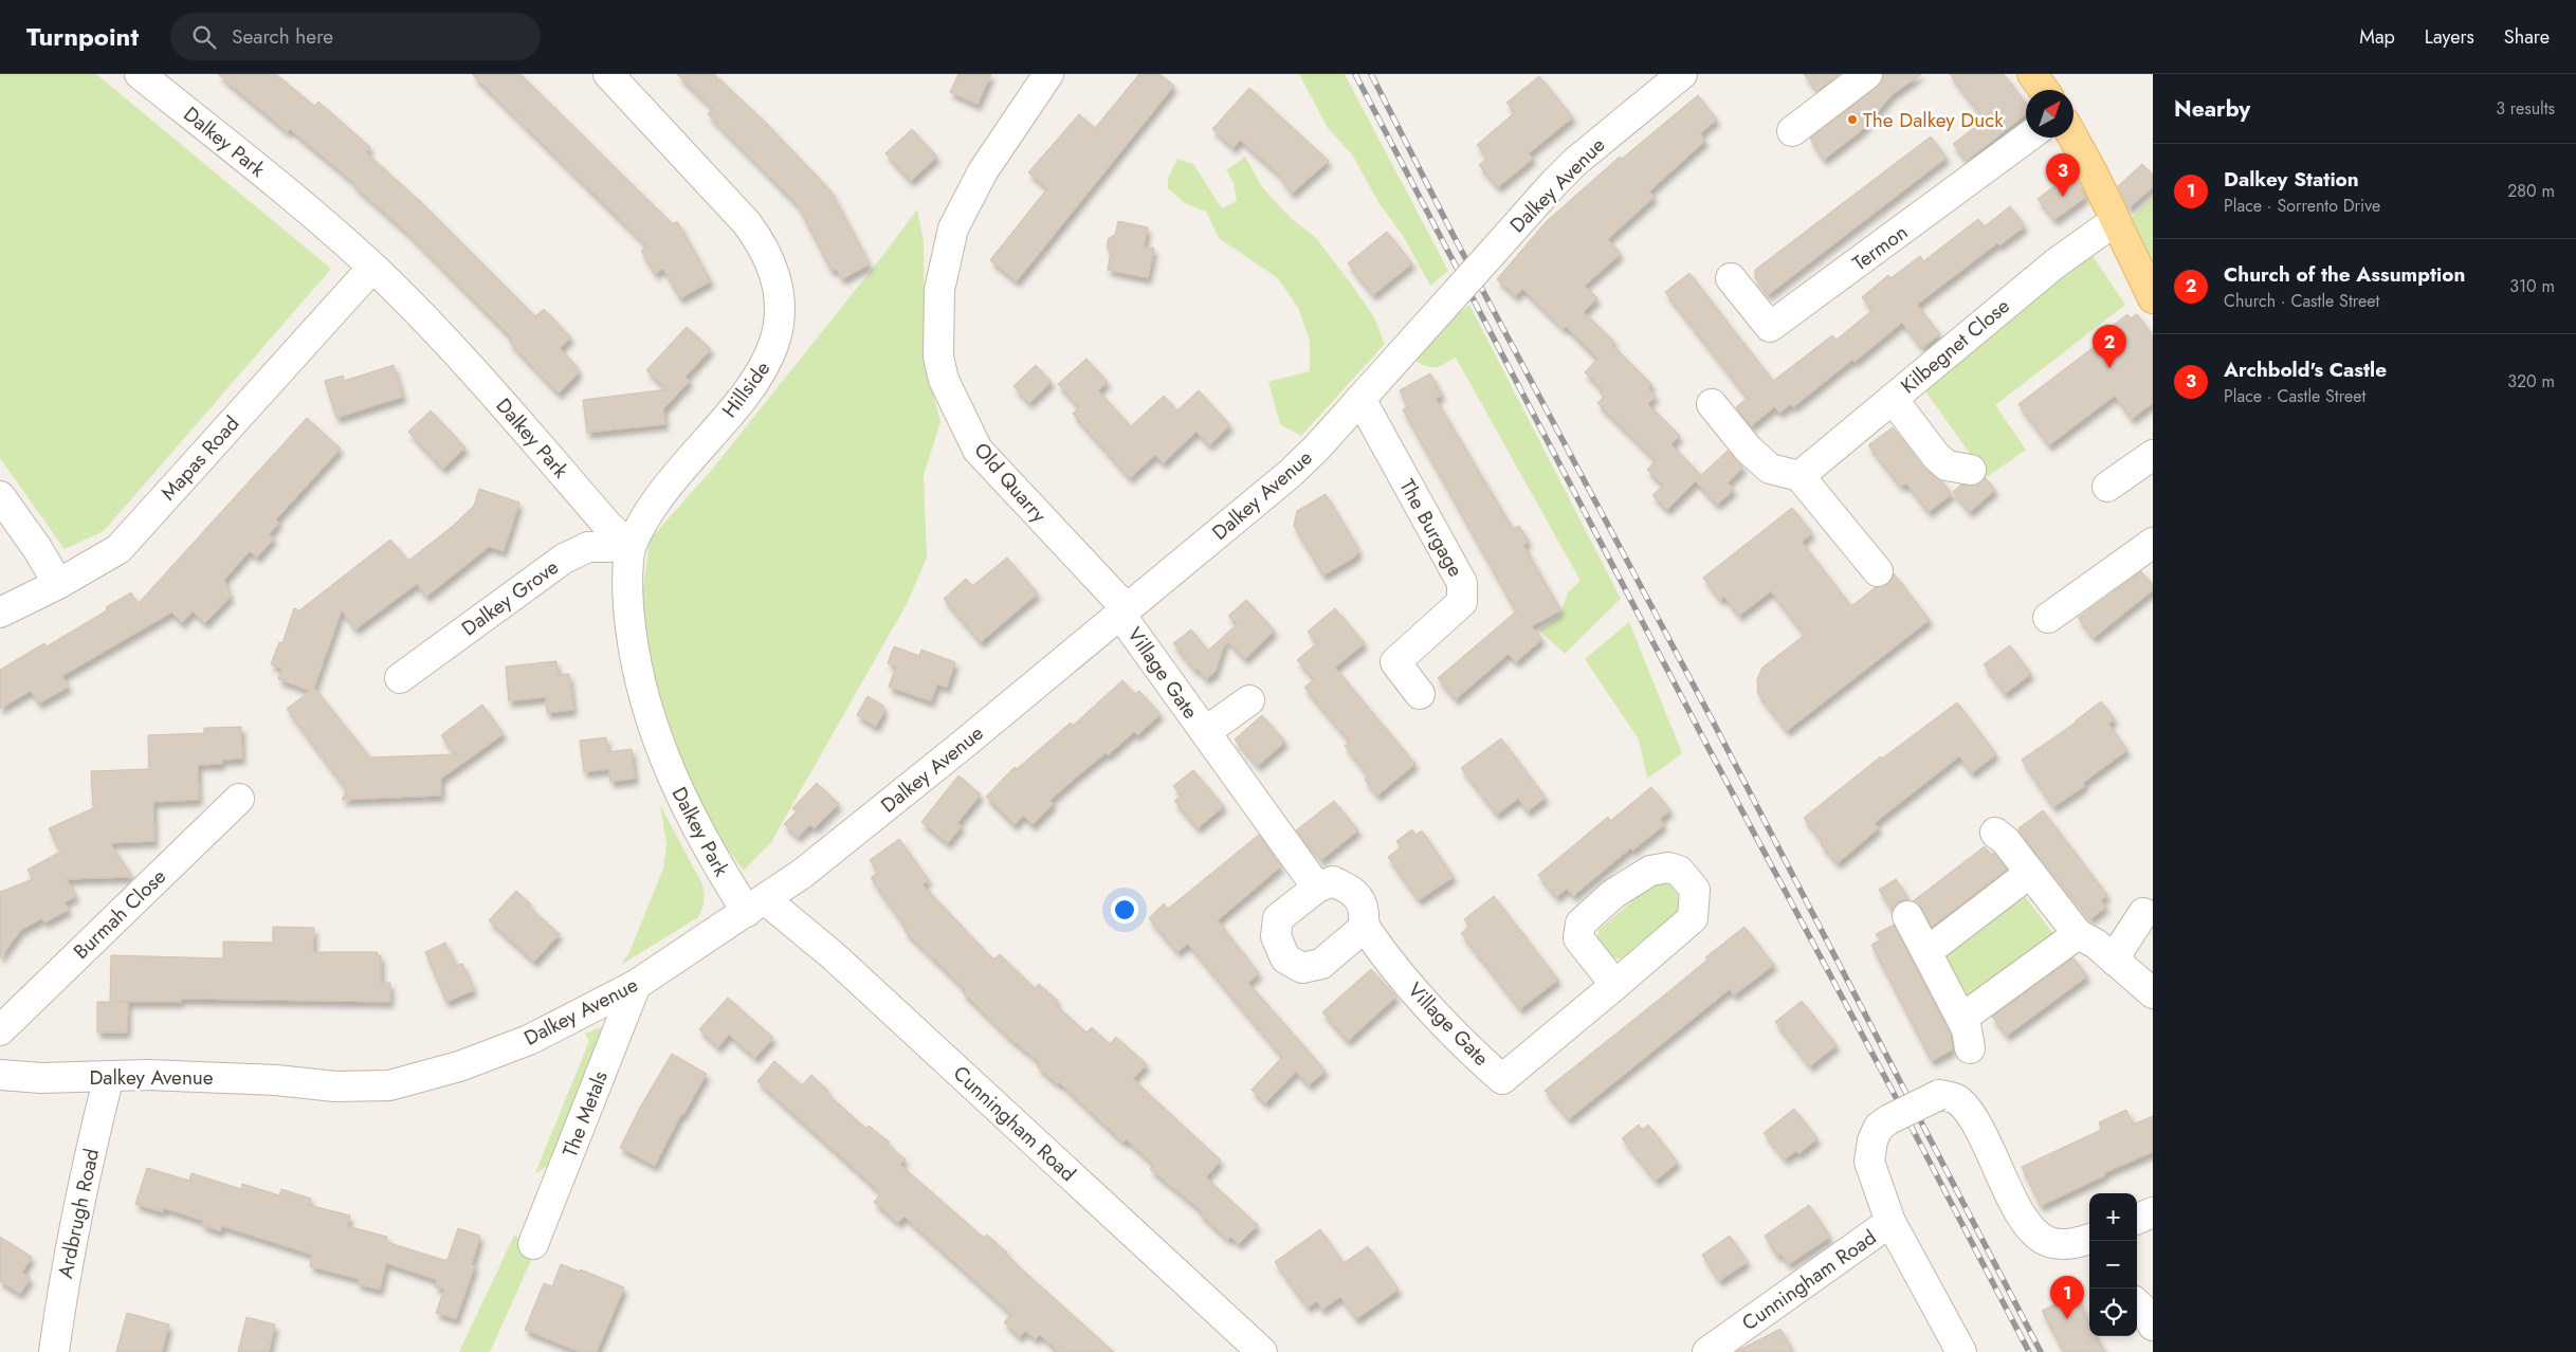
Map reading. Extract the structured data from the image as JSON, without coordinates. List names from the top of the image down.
{
  "streets": {
    "street": [
      "Dalkey Park",
      "Dalkey Avenue",
      "Termon",
      "Kilbegnet Close",
      "Hillside",
      "Mapas Road",
      "Old Quarry",
      "The Burgage",
      "Dalkey Grove",
      "Village Gate",
      "Burmah Close",
      "The Metals",
      "Cunningham Road",
      "Ardbrugh Road"
    ]
  },
  "crossings": [
    ["Dalkey Park", "Dalkey Avenue"],
    ["Dalkey Park", "Hillside"],
    ["Dalkey Park", "Mapas Road"],
    ["Dalkey Park", "Dalkey Grove"],
    ["Dalkey Park", "Cunningham Road"],
    ["Dalkey Avenue", "Old Quarry"],
    ["Dalkey Avenue", "The Burgage"],
    ["Dalkey Avenue", "Village Gate"],
    ["Dalkey Avenue", "The Metals"],
    ["Dalkey Avenue", "Cunningham Road"],
    ["Dalkey Avenue", "Ardbrugh Road"],
    ["Hillside", "Dalkey Grove"],
    ["Old Quarry", "Village Gate"]
  ],
  "places": ["The Dalkey Duck"],
  "north": "top right",
  "page": {
    "header": "Turnpoint",
    "search": "Search here",
    "nav": ["Map", "Layers", "Share"],
    "heading": ["Nearby", "3 results"],
    "list": [
      {
        "mark": "1",
        "name": "Dalkey Station",
        "note": "Place · Sorrento Drive",
        "value": "280 m"
      },
      {
        "mark": "2",
        "name": "Church of the Assumption",
        "note": "Church · Castle Street",
        "value": "310 m"
      },
      {
        "mark": "3",
        "name": "Archbold's Castle",
        "note": "Place · Castle Street",
        "value": "320 m"
      }
    ],
    "pins": ["3", "2", "1"],
    "map_buttons": ["+", "−"]
  }
}
